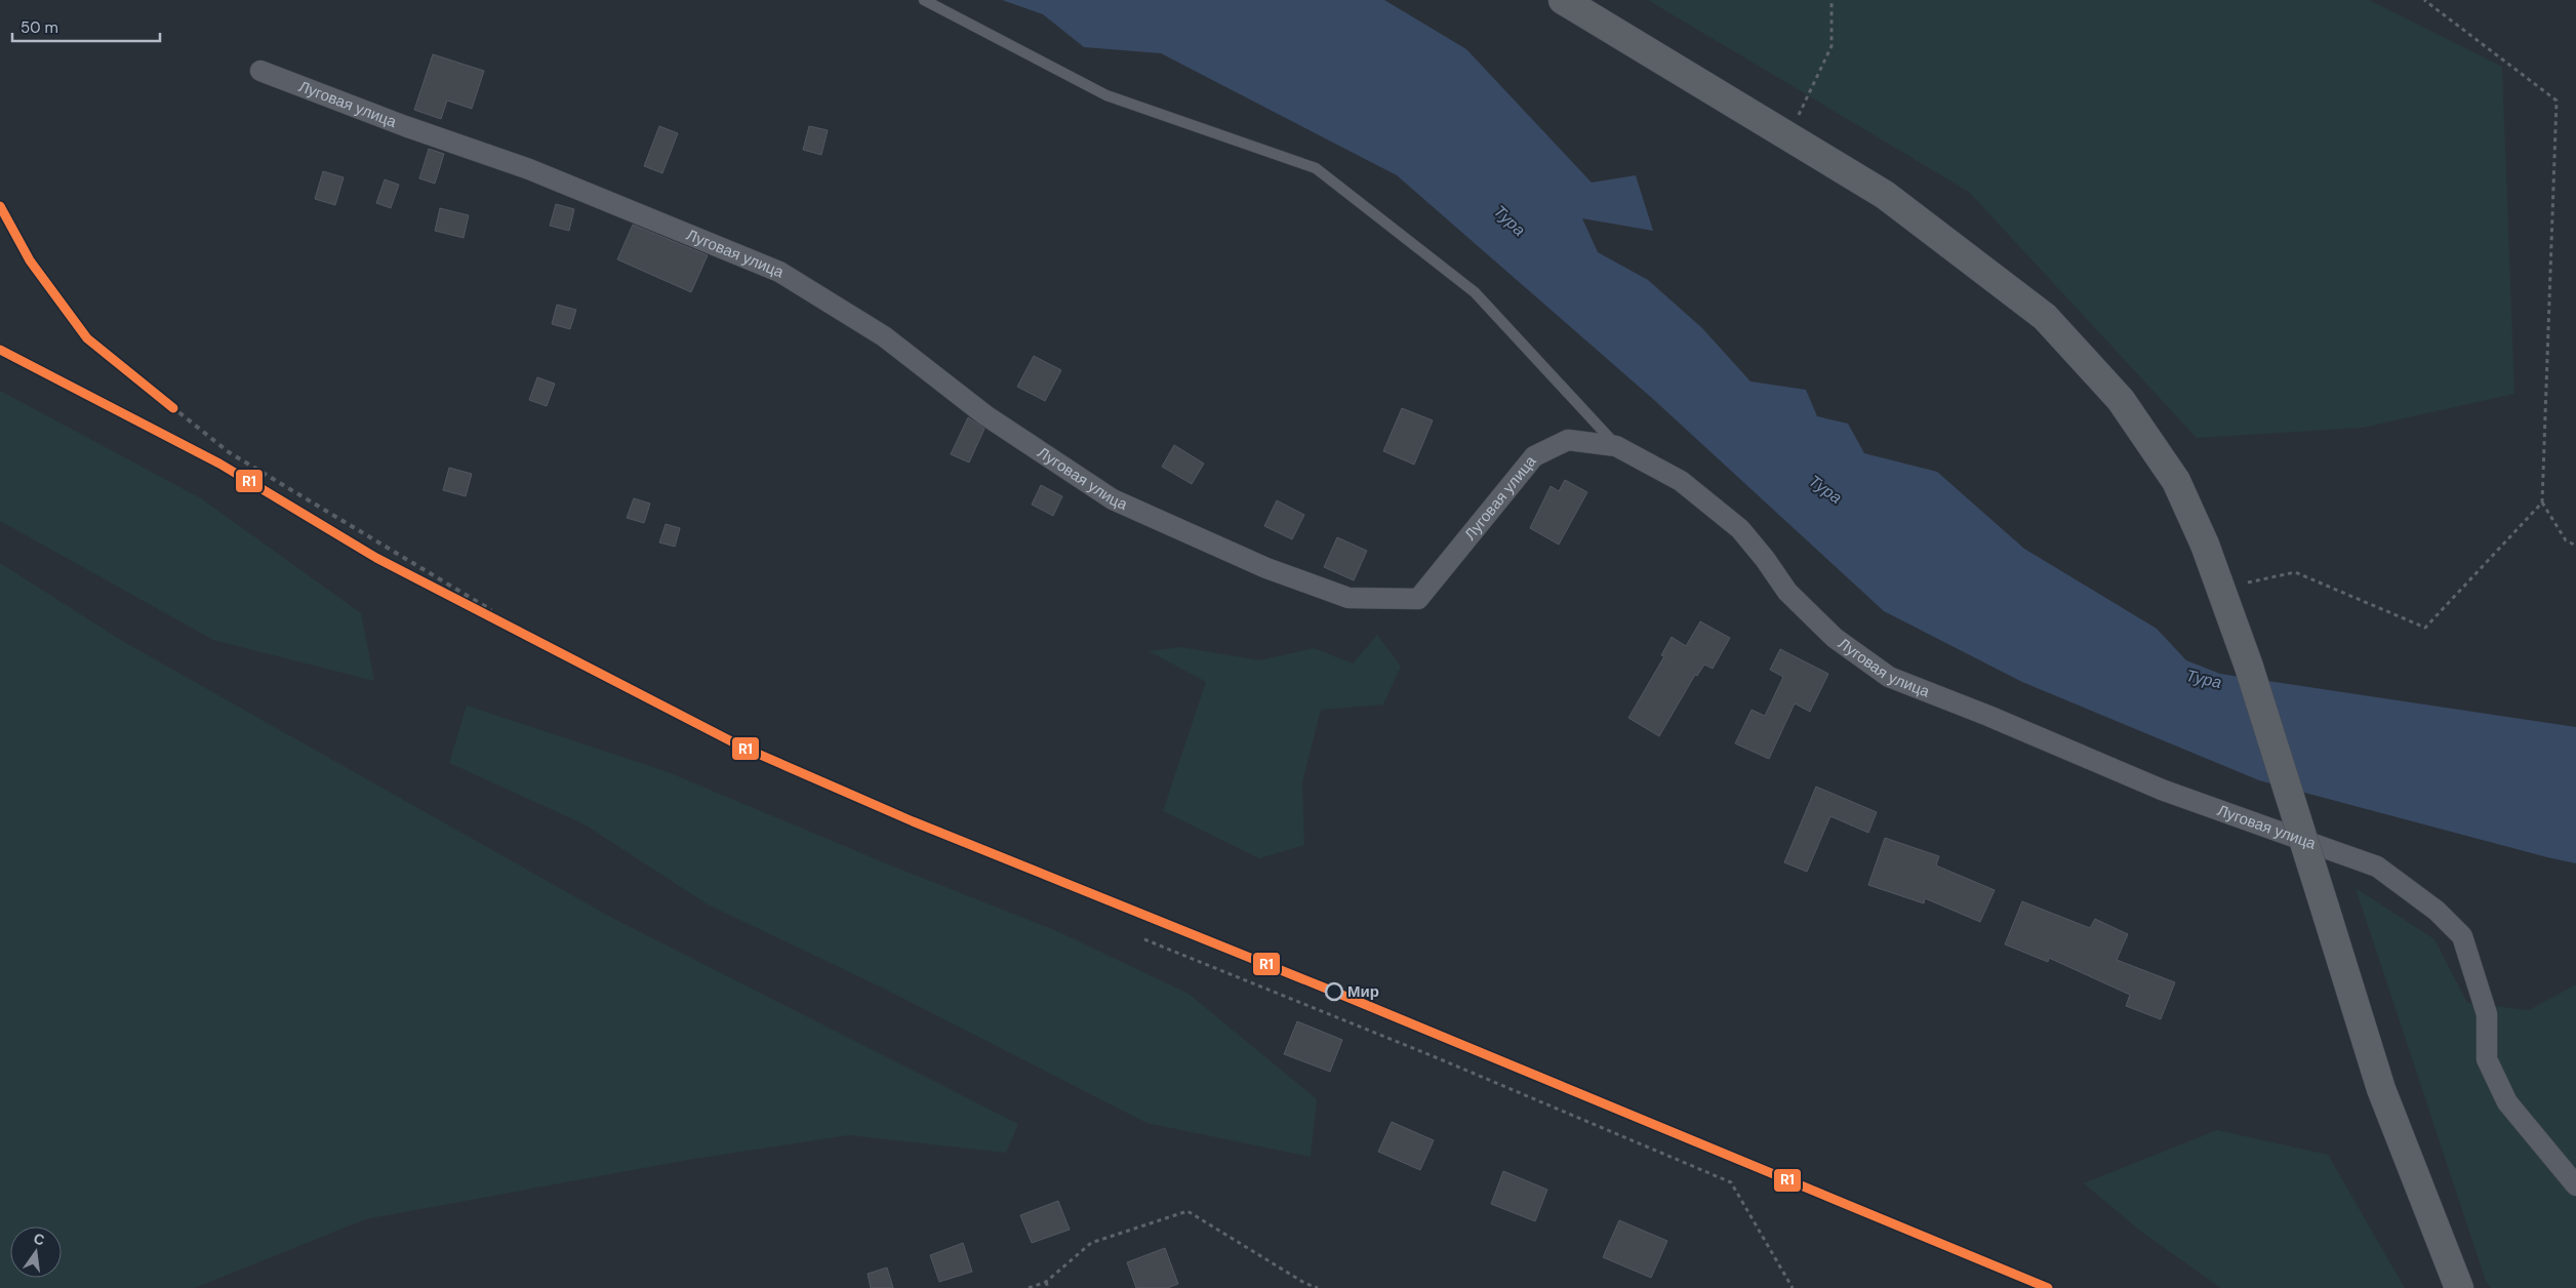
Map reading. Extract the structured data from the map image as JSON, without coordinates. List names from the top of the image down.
{
  "streets": {
    "street": ["Луговая улица"]
  },
  "water": ["Тура"],
  "places": ["Мир"],
  "lines": ["transit line R1"],
  "scale_bar": "50 m",
  "north": "top"
}
